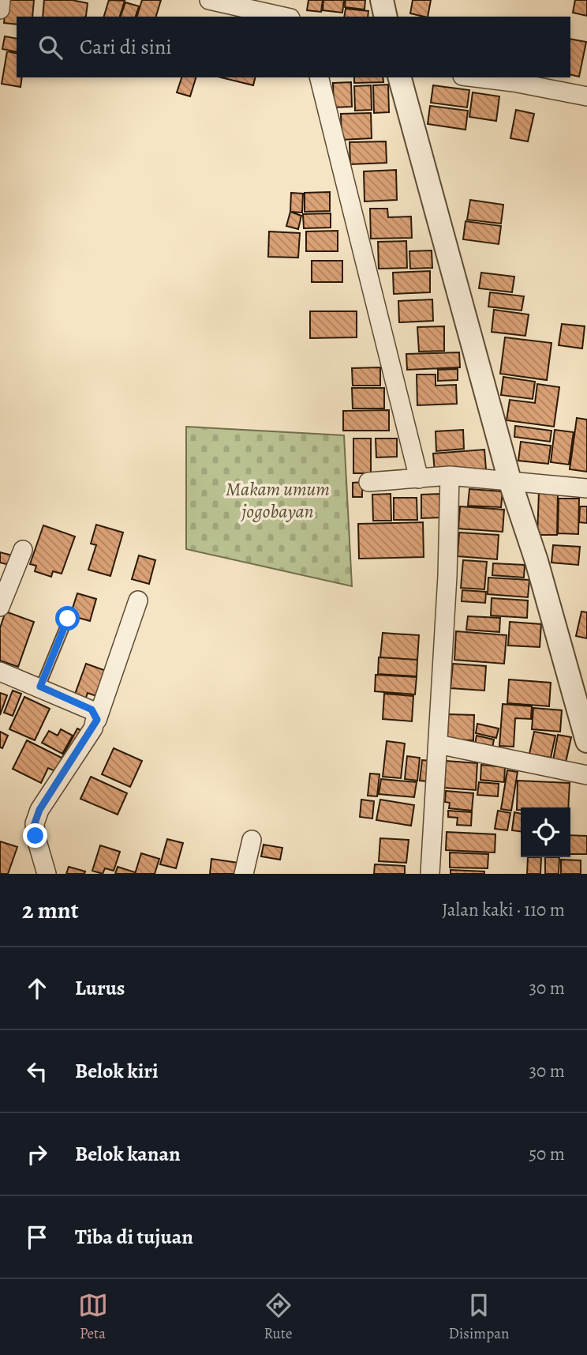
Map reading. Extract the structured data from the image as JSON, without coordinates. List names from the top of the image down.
{
  "parks": ["Makam umum jogobayan"],
  "page": {
    "search": "Cari di sini",
    "heading": ["2 mnt", "Jalan kaki · 110 m"],
    "list": [
      ["Lurus", "30 m"],
      ["Belok kiri", "30 m"],
      ["Belok kanan", "50 m"],
      "Tiba di tujuan"
    ],
    "nav": ["Peta", "Rute", "Disimpan"]
  }
}
